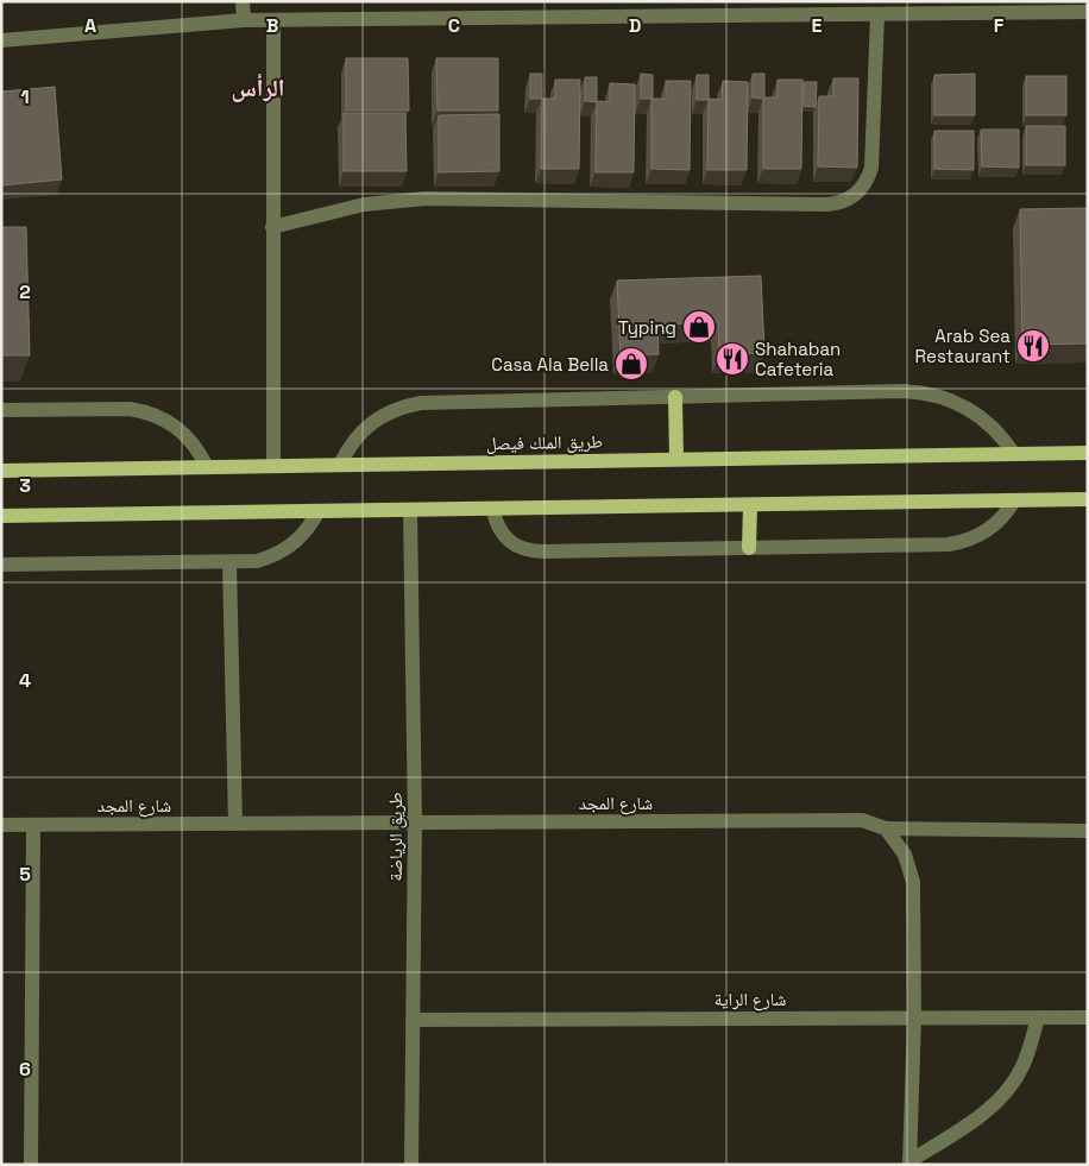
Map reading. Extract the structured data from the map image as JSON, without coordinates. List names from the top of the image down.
{
  "streets": {
    "main road": ["طريق الملك فيصل"],
    "street": ["شارع المجد", "طريق الرياضة", "شارع الراية"]
  },
  "crossings": [
    ["شارع المجد", "طريق الرياضة"],
    ["طريق الرياضة", "شارع الراية"]
  ],
  "districts": ["الرأس"],
  "places": {
    "shop": ["Typing", "Casa Ala Bella"],
    "restaurant": ["Arab Sea Restaurant", "Shahaban Cafeteria"]
  },
  "grid": {
    "columns": [
      "A",
      "B",
      "C",
      "D",
      "E",
      "F"
    ],
    "rows": [
      "1",
      "2",
      "3",
      "4",
      "5",
      "6"
    ]
  }
}
